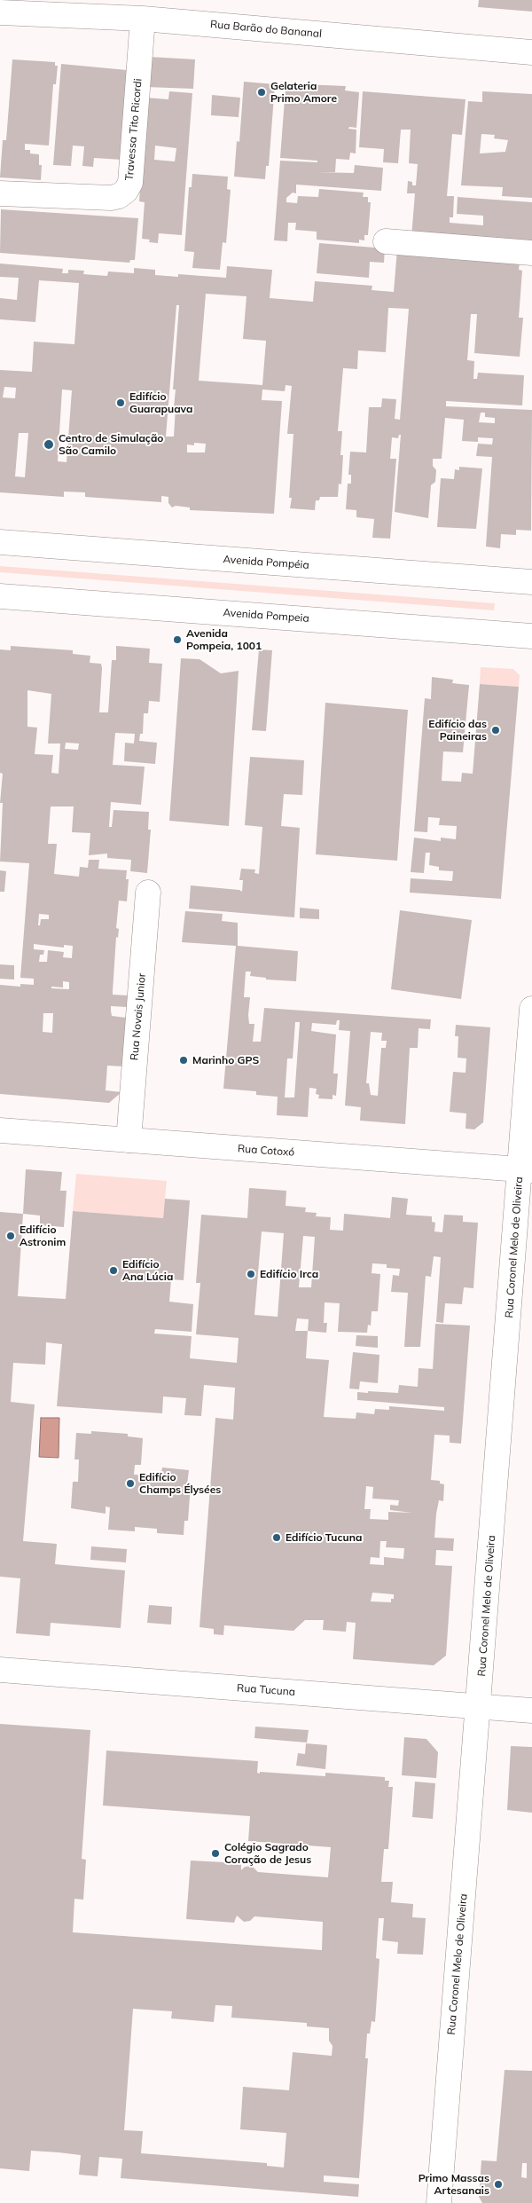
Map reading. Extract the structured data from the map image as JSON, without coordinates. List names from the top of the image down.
{
  "streets": {
    "street": [
      "Rua Barão do Bananal",
      "Travessa Tito Ricordi",
      "Avenida Pompéia",
      "Avenida Pompeia",
      "Rua Novais Junior",
      "Rua Cotoxó",
      "Rua Coronel Melo de Oliveira",
      "Rua Tucuna"
    ]
  },
  "crossings": [
    ["Rua Barão do Bananal", "Travessa Tito Ricordi"],
    ["Rua Novais Junior", "Rua Cotoxó"],
    ["Rua Cotoxó", "Rua Coronel Melo de Oliveira"],
    ["Rua Coronel Melo de Oliveira", "Rua Tucuna"]
  ],
  "places": [
    "Gelateria Primo Amore",
    "Edifício Guarapuava",
    "Centro de Simulação São Camilo",
    "Avenida Pompeia, 1001",
    "Edifício das Paineiras",
    "Marinho GPS",
    "Edifício Astronim",
    "Edifício Ana Lúcia",
    "Edifício Irca",
    "Edifício Champs Élysées",
    "Edifício Tucuna",
    "Colégio Sagrado Coração de Jesus",
    "Primo Massas Artesanais"
  ]
}
